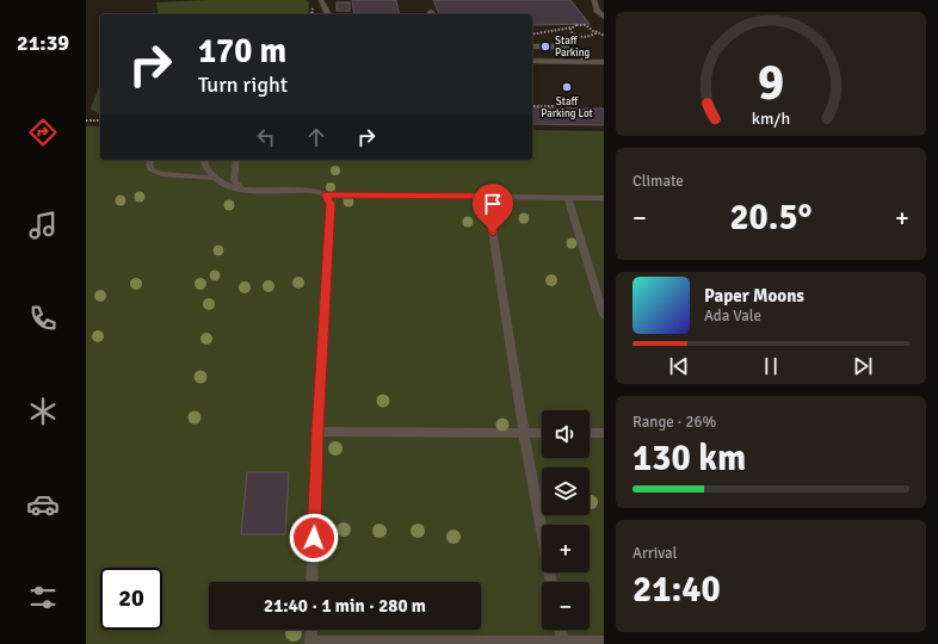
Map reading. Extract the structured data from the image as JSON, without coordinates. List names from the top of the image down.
{
  "places": ["Staff Parking", "Staff Parking Lot"],
  "page": {
    "tabs": "21:39",
    "turn": ["170 m", "Turn right"],
    "tile": [
      "Climate",
      ["Range · 26%", "130 km"],
      ["Arrival", "21:40"]
    ],
    "heat": ["−", "20.5°", "+"],
    "song": ["Paper Moons", "Ada Vale"],
    "map_buttons": ["+", "−"],
    "limit": "20",
    "trip": "21:40 · 1 min · 280 m",
    "gauge": ["9", "km/h"]
  }
}
